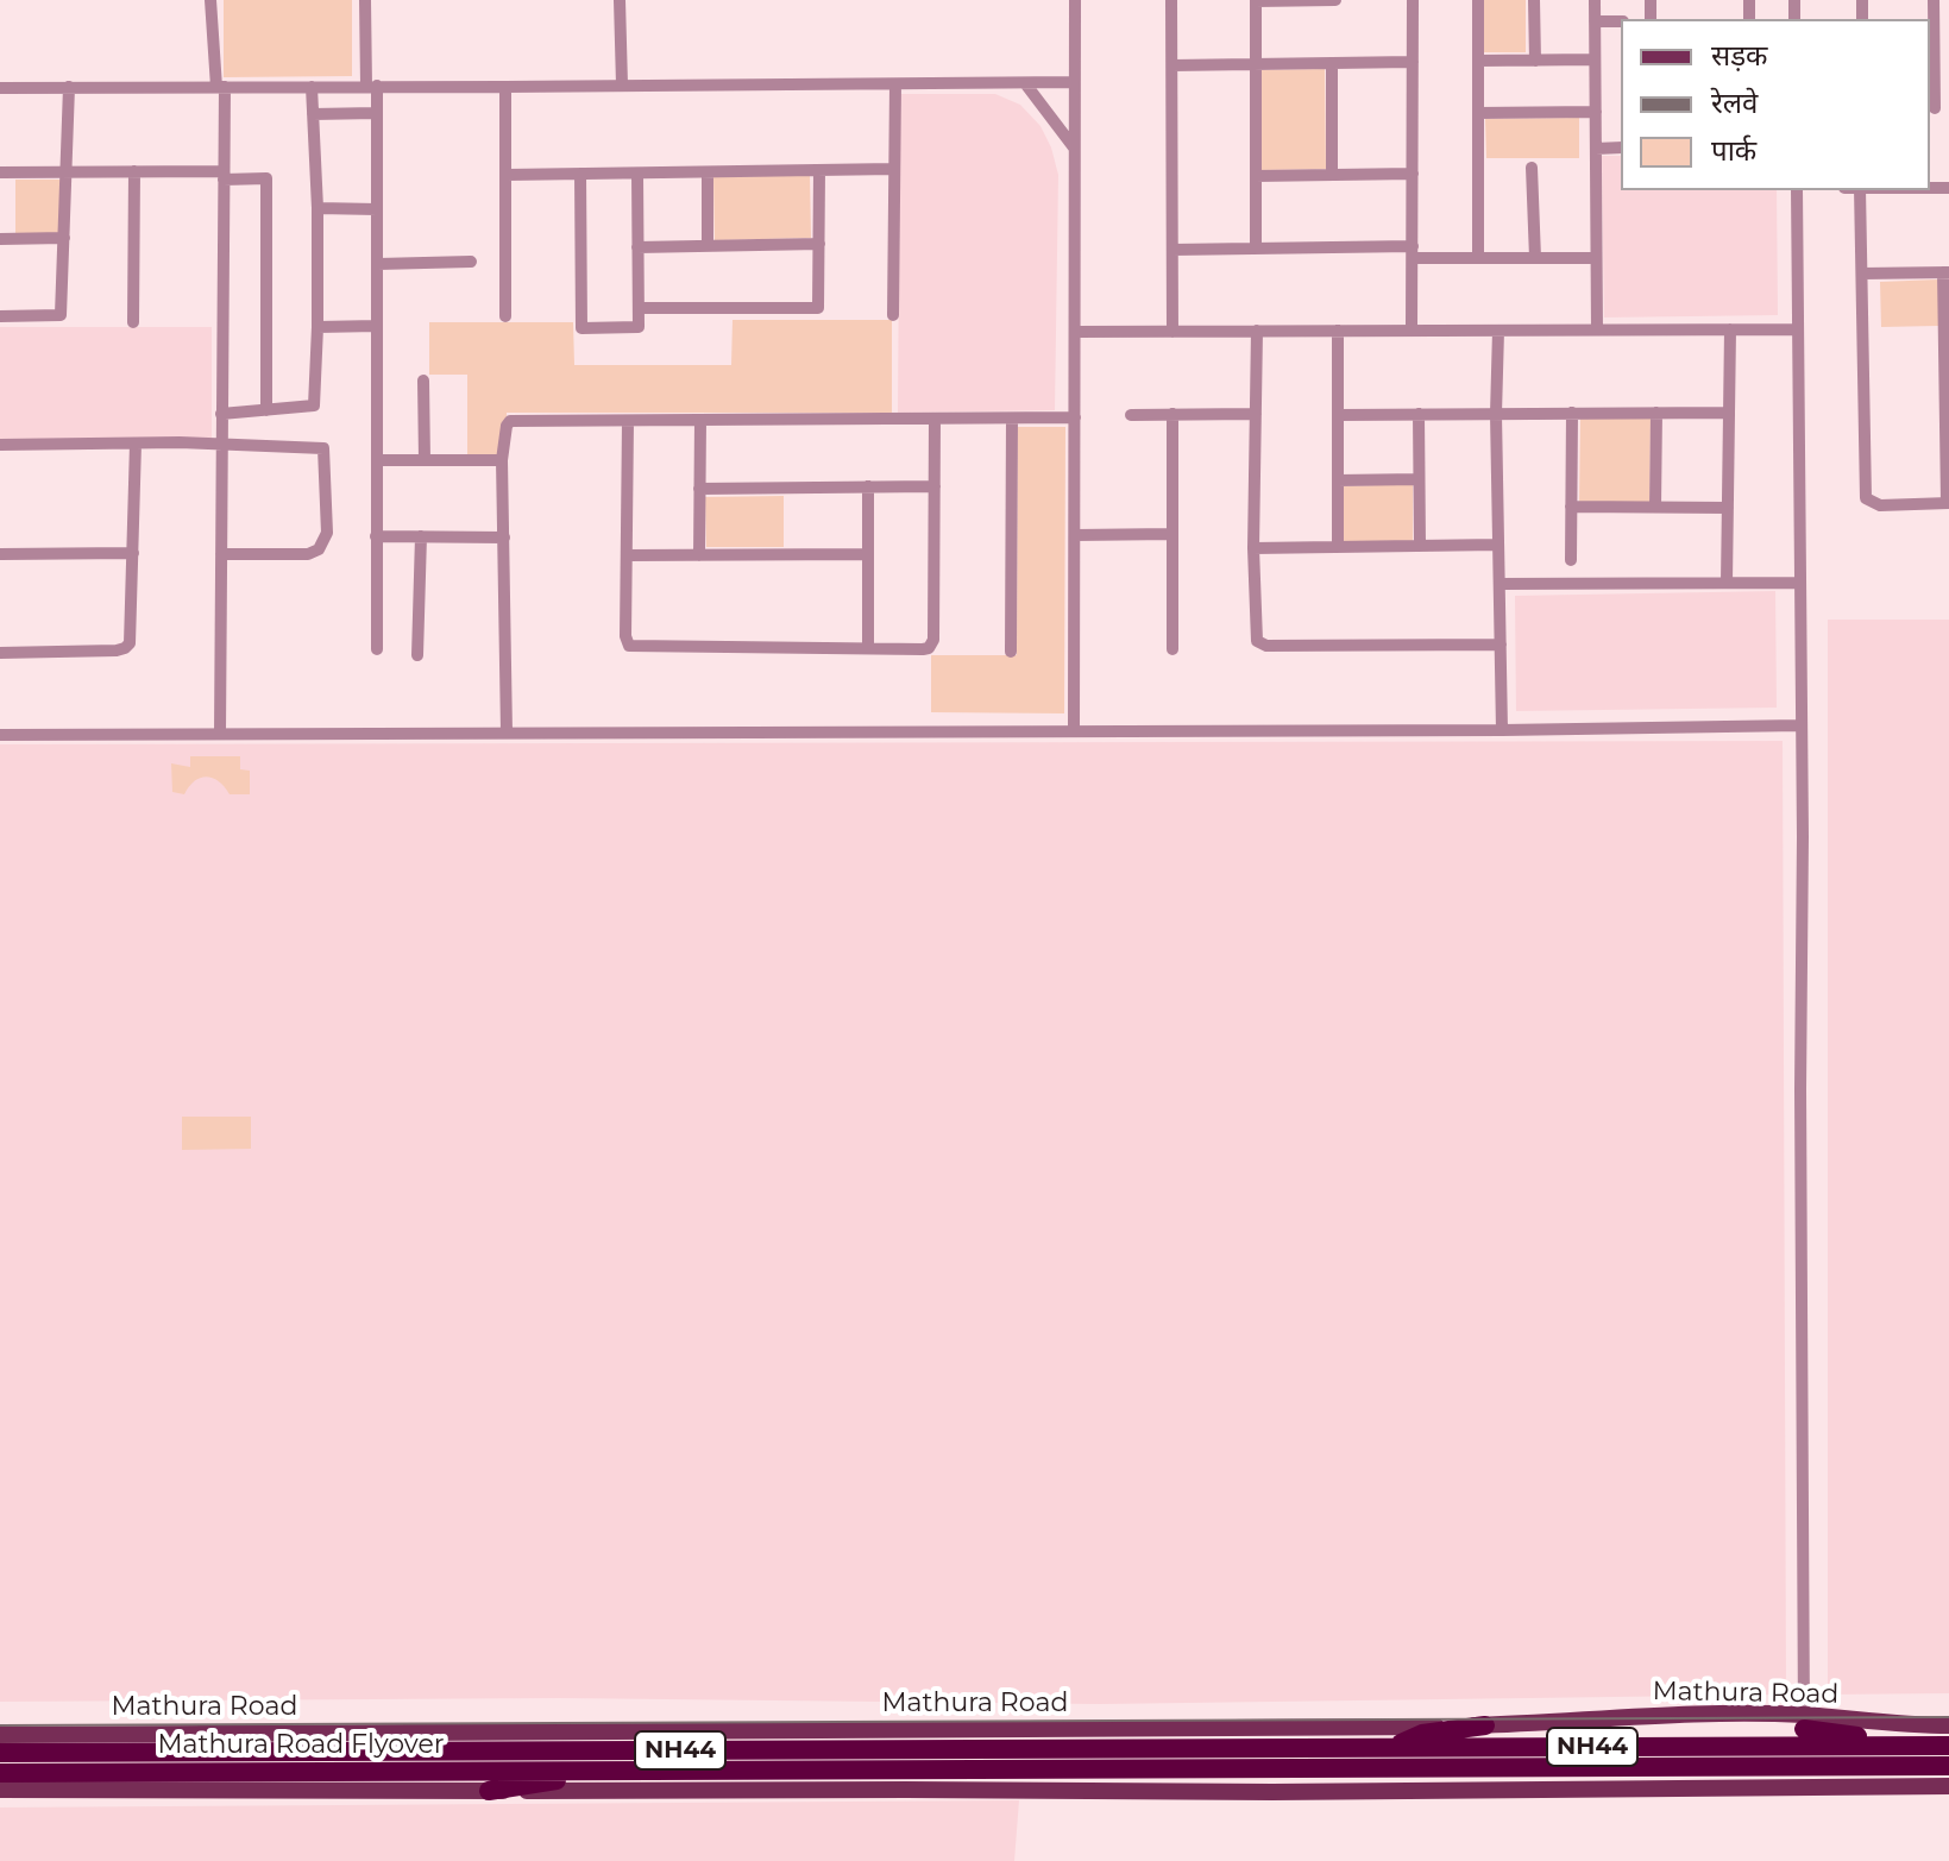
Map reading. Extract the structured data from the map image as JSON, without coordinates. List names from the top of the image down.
{
  "streets": {
    "highway": ["Mathura Road", "Mathura Road Flyover", "NH44"]
  },
  "crossings": [
    ["Mathura Road", "Mathura Road Flyover"],
    ["Mathura Road Flyover", "NH44"]
  ],
  "legend": ["सड़क", "रेलवे", "पार्क"]
}
